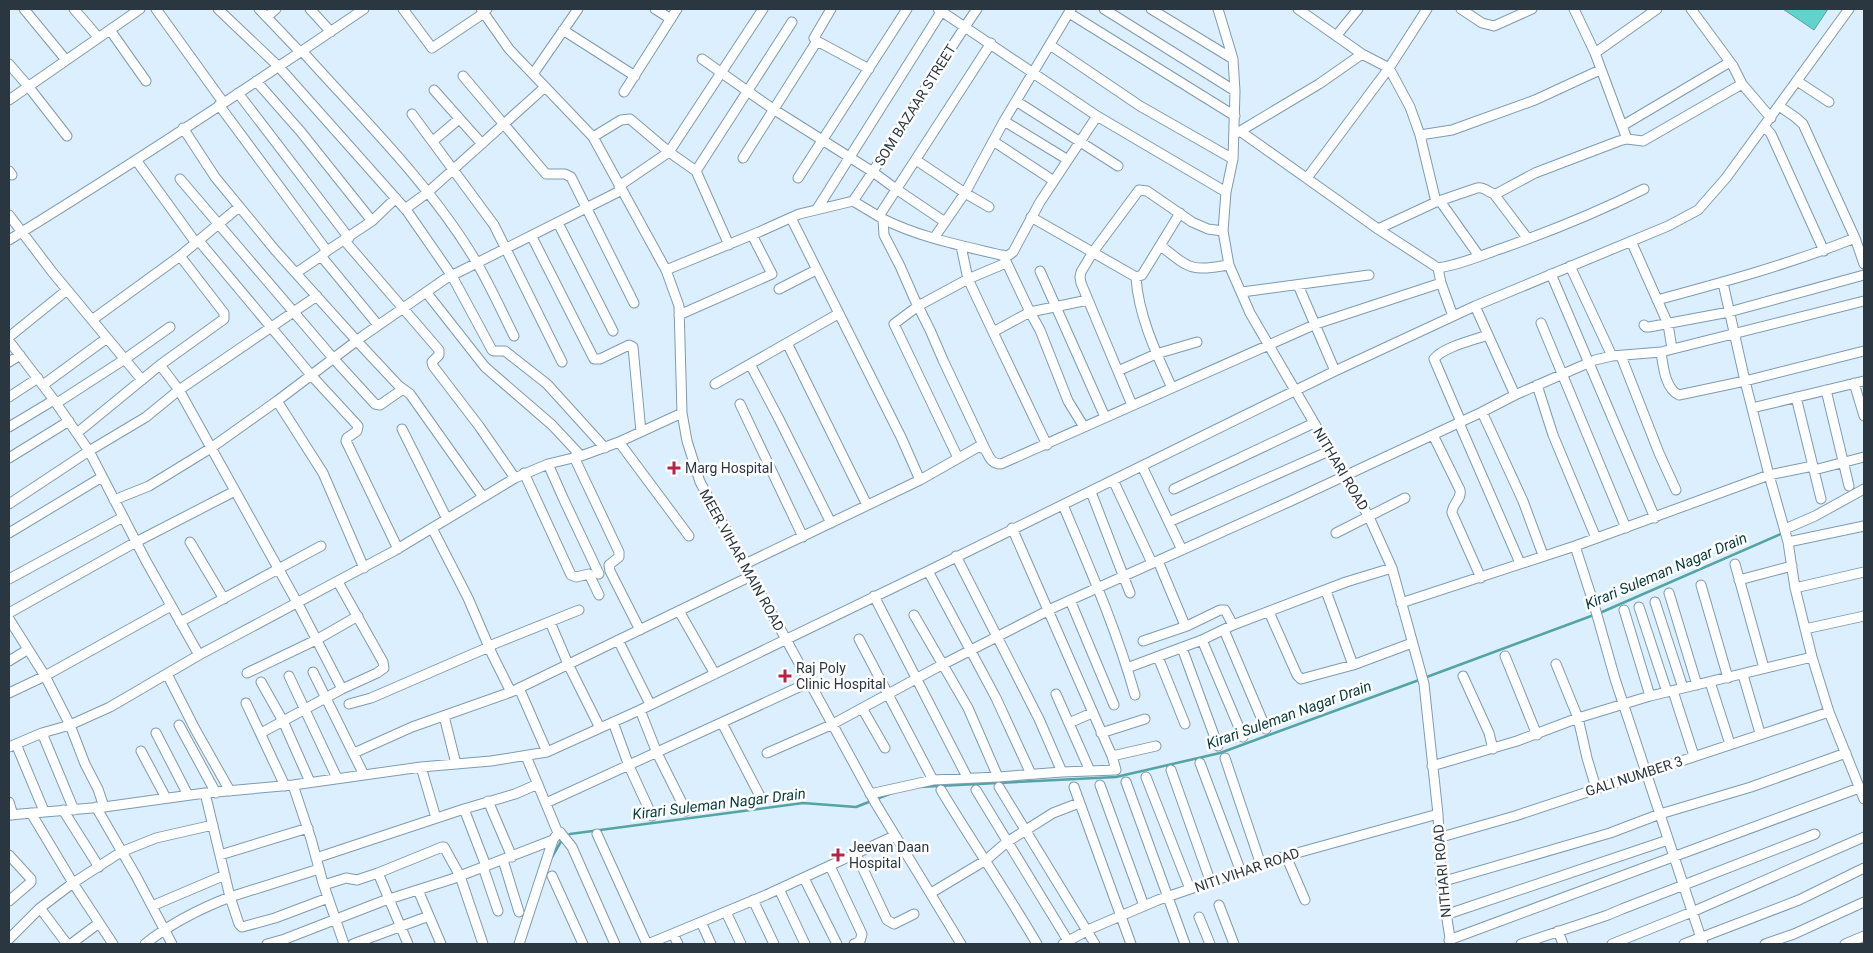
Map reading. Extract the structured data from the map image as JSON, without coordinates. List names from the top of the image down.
{
  "streets": {
    "street": [
      "SOM BAZAAR STREET",
      "NITHARI ROAD",
      "MEER VIHAR MAIN ROAD",
      "GALI NUMBER 3",
      "NITI VIHAR ROAD"
    ]
  },
  "crossings": [
    ["NITHARI ROAD", "GALI NUMBER 3"],
    ["NITHARI ROAD", "NITI VIHAR ROAD"]
  ],
  "water": ["Kirari Suleman Nagar Drain"],
  "places": {
    "health": ["Marg Hospital", "Raj Poly Clinic Hospital", "Jeevan Daan Hospital"]
  }
}
